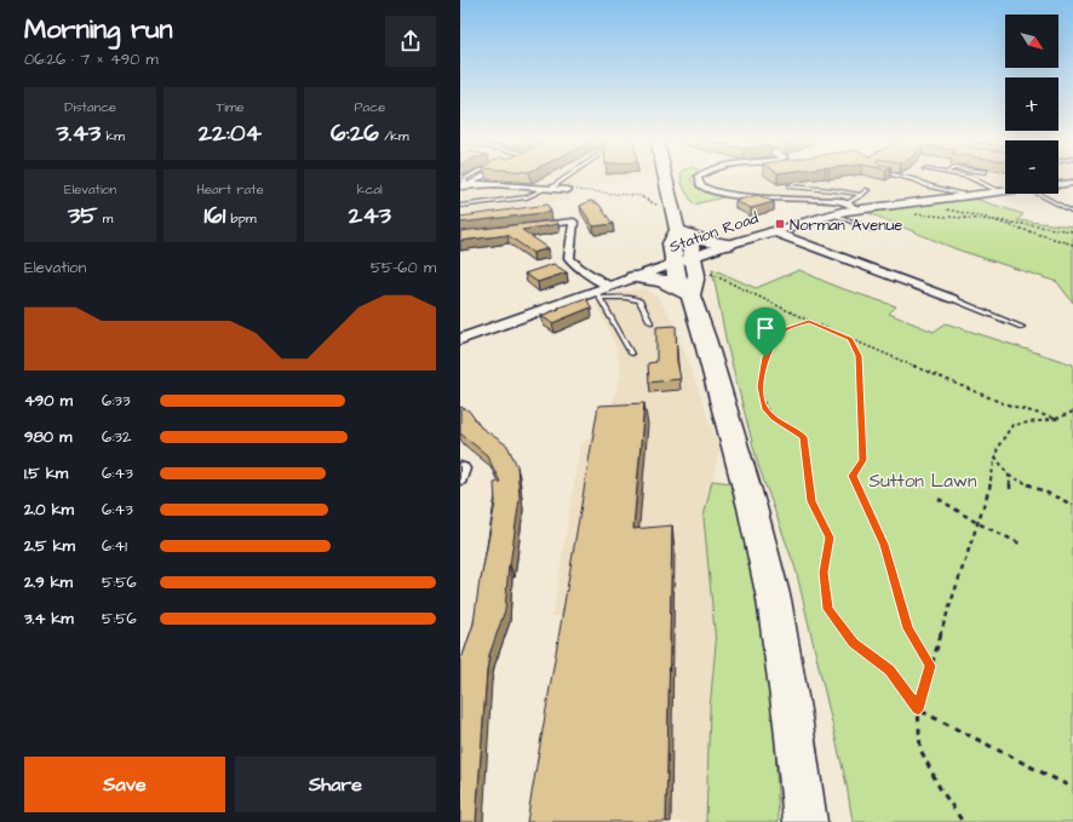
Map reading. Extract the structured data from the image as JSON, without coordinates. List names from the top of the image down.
{
  "streets": {
    "street": ["Station Road"]
  },
  "parks": ["Sutton Lawn"],
  "places": {
    "transit": ["Norman Avenue"]
  },
  "north": "bottom right",
  "page": {
    "heading": ["Morning run", "06:26 · 7 × 490 m"],
    "map_buttons": ["+", "−"],
    "stats": [
      ["Distance", "3.43 km"],
      ["Time", "22:04"],
      ["Pace", "6:26 /km"],
      ["Elevation", "35 m"],
      ["Heart rate", "161 bpm"],
      ["kcal", "243"]
    ],
    "chart": ["Elevation", "55–60 m"],
    "list": [
      {
        "name": "490 m",
        "note": "6:33"
      },
      {
        "name": "980 m",
        "note": "6:32"
      },
      {
        "name": "1.5 km",
        "note": "6:43"
      },
      {
        "name": "2.0 km",
        "note": "6:43"
      },
      {
        "name": "2.5 km",
        "note": "6:41"
      },
      {
        "name": "2.9 km",
        "note": "5:56"
      },
      {
        "name": "3.4 km",
        "note": "5:56"
      }
    ],
    "buttons": ["Save", "Share"]
  }
}
